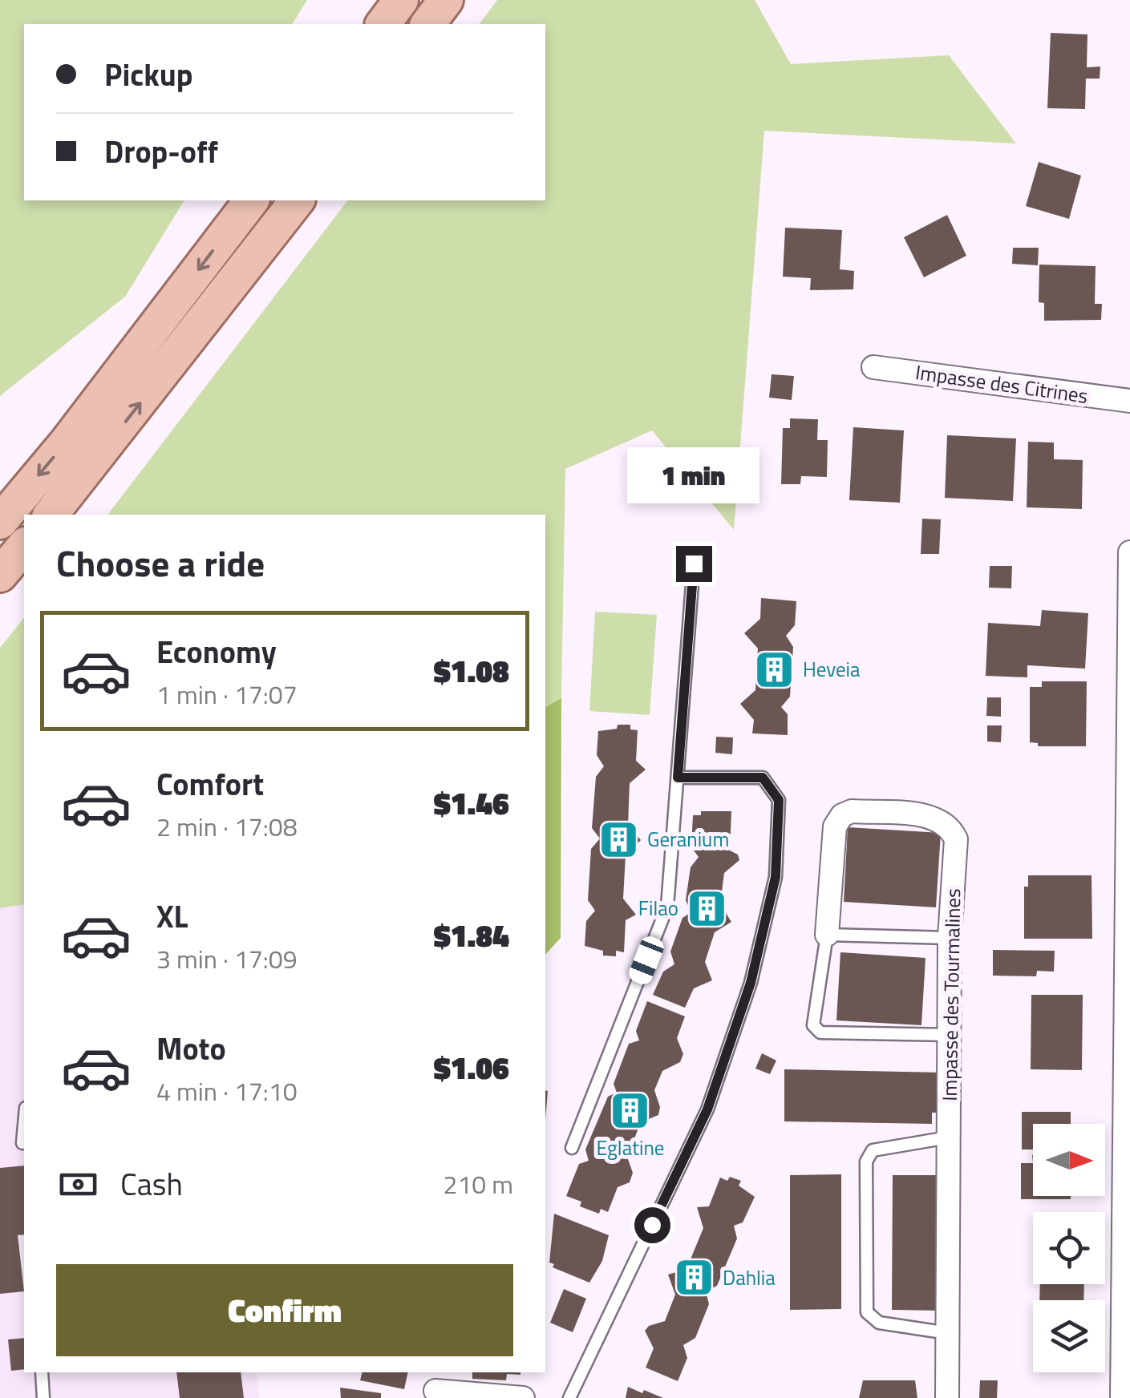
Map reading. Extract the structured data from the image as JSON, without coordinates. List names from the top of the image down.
{
  "streets": {
    "street": ["Impasse des Citrines", "Impasse des Tourmalines"]
  },
  "places": {
    "building": [
      "Heveia",
      "Geranium",
      "Filao",
      "Eglatine",
      "Dahlia"
    ]
  },
  "north": "right",
  "page": {
    "banner": ["Pickup", "Drop-off"],
    "bubble": "1 min",
    "heading": "Choose a ride",
    "list": [
      {
        "name": "Economy",
        "note": "1 min · 17:07",
        "value": "$1.08"
      },
      {
        "name": "Comfort",
        "note": "2 min · 17:08",
        "value": "$1.46"
      },
      {
        "name": "XL",
        "note": "3 min · 17:09",
        "value": "$1.84"
      },
      {
        "name": "Moto",
        "note": "4 min · 17:10",
        "value": "$1.06"
      }
    ],
    "pay": ["Cash", "210 m"],
    "buttons": "Confirm"
  }
}
